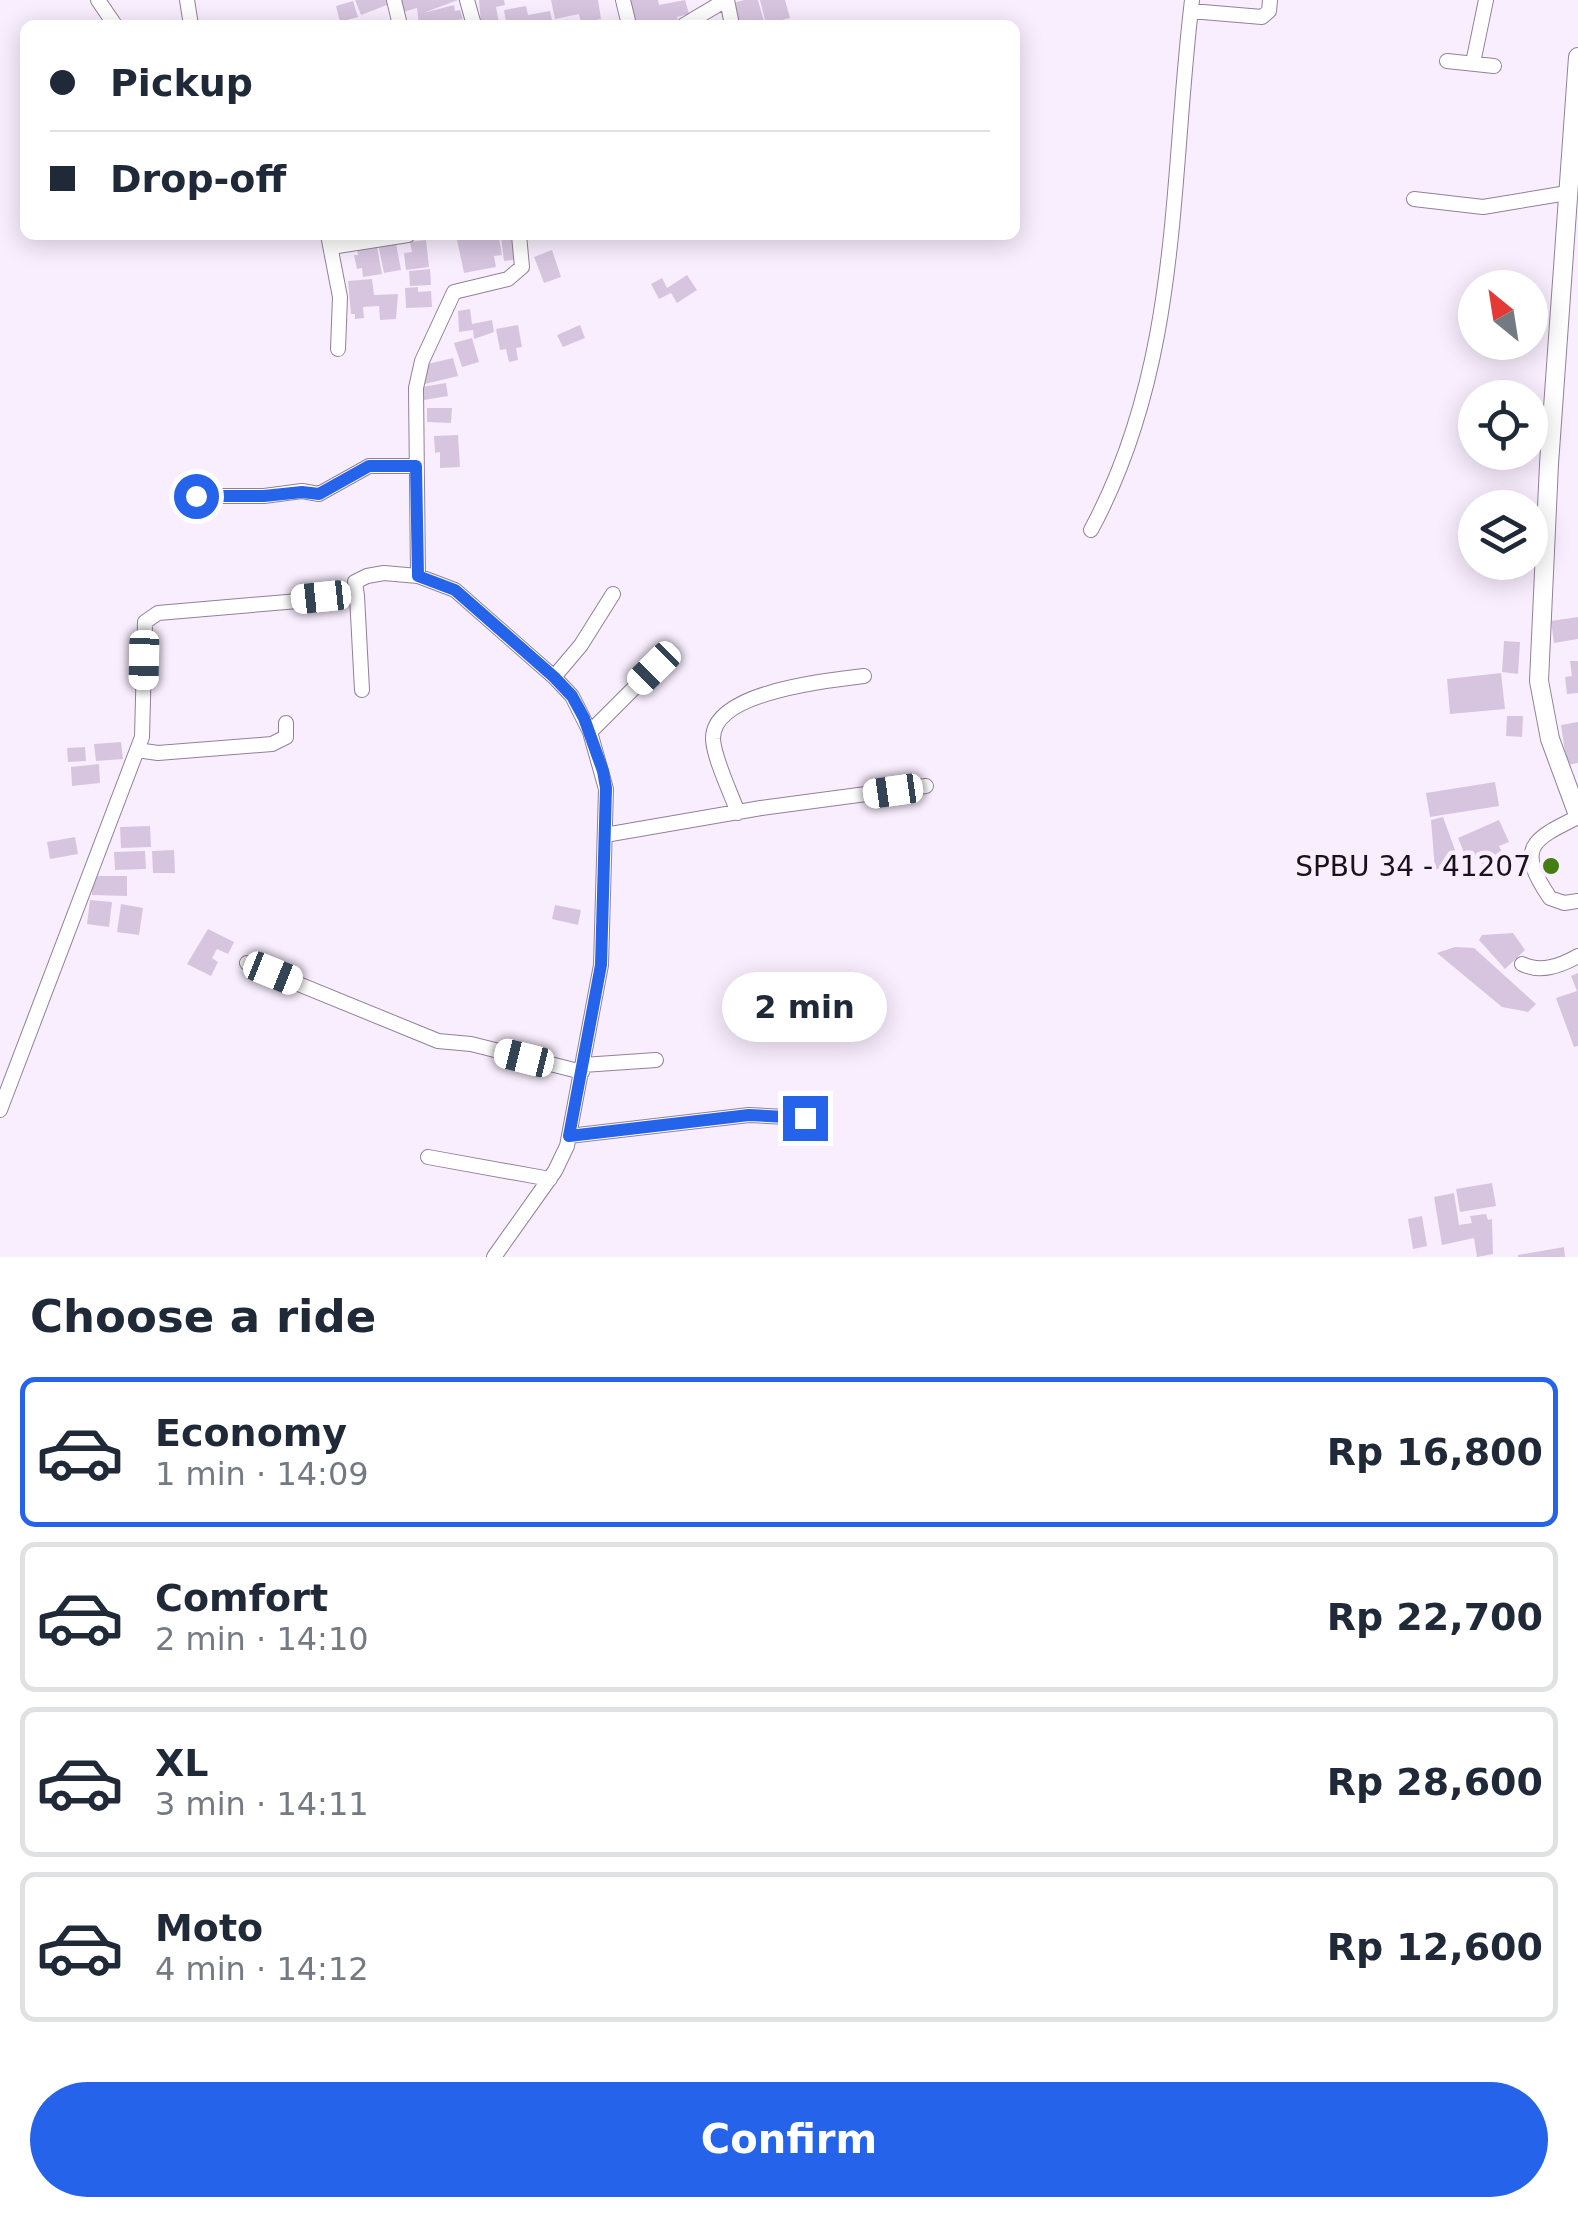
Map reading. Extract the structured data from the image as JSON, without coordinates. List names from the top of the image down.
{
  "places": ["SPBU 34 - 41207"],
  "north": "top left",
  "page": {
    "banner": ["Pickup", "Drop-off"],
    "bubble": "2 min",
    "heading": "Choose a ride",
    "list": [
      {
        "name": "Economy",
        "note": "1 min · 14:09",
        "value": "Rp 16,800"
      },
      {
        "name": "Comfort",
        "note": "2 min · 14:10",
        "value": "Rp 22,700"
      },
      {
        "name": "XL",
        "note": "3 min · 14:11",
        "value": "Rp 28,600"
      },
      {
        "name": "Moto",
        "note": "4 min · 14:12",
        "value": "Rp 12,600"
      }
    ],
    "buttons": "Confirm"
  }
}
